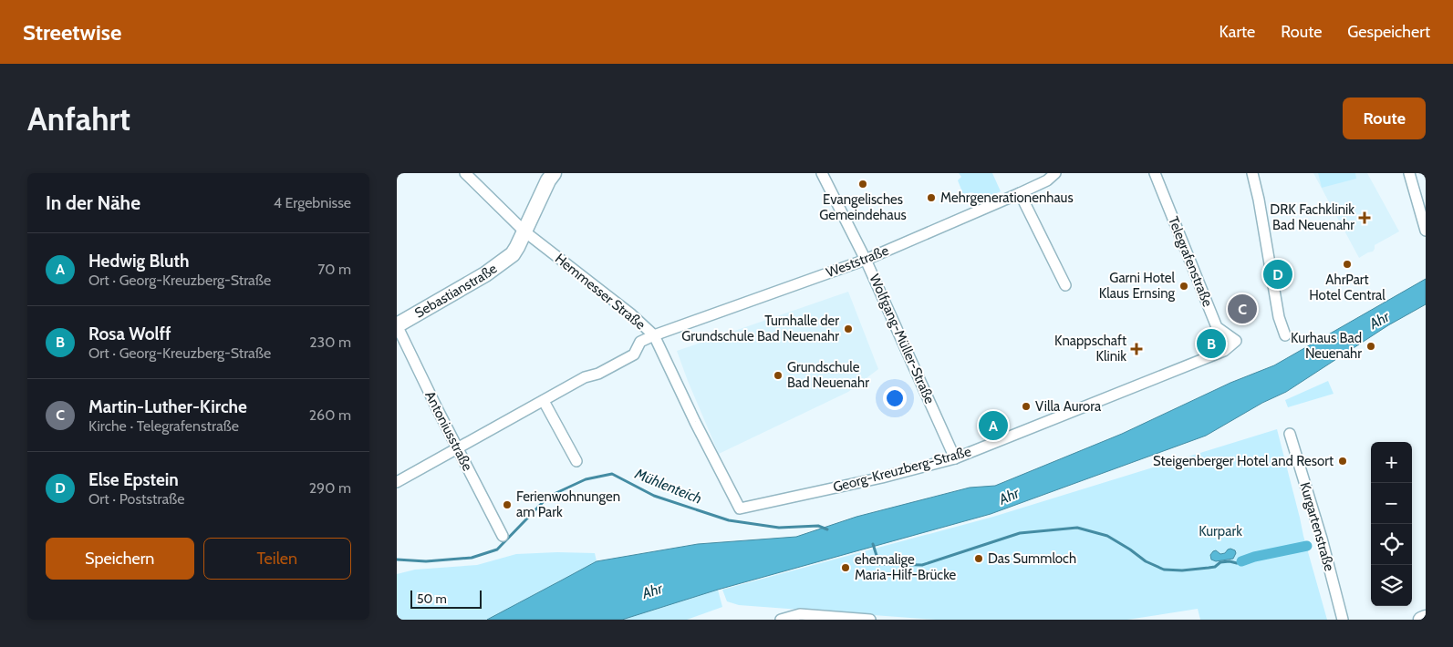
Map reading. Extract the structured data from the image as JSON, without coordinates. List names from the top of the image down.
{
  "streets": {
    "street": [
      "Weststraße",
      "Telegrafenstraße",
      "Sebastianstraße",
      "Hemmesser Straße",
      "Wolfgang-Müller-Straße",
      "Antoniusstraße",
      "Georg-Kreuzberg-Straße",
      "Kurgartenstraße"
    ]
  },
  "crossings": [
    ["Weststraße", "Hemmesser Straße"],
    ["Weststraße", "Wolfgang-Müller-Straße"],
    ["Weststraße", "Antoniusstraße"],
    ["Telegrafenstraße", "Georg-Kreuzberg-Straße"],
    ["Sebastianstraße", "Hemmesser Straße"],
    ["Sebastianstraße", "Antoniusstraße"],
    ["Hemmesser Straße", "Georg-Kreuzberg-Straße"],
    ["Wolfgang-Müller-Straße", "Georg-Kreuzberg-Straße"]
  ],
  "water": ["Ahr", "Mühlenteich"],
  "parks": ["Kurpark"],
  "places": {
    "other": [
      "Evangelisches Gemeindehaus",
      "Mehrgenerationenhaus",
      "AhrPart Hotel Central",
      "Garni Hotel Klaus Ernsing",
      "Turnhalle der Grundschule Bad Neuenahr",
      "Kurhaus Bad Neuenahr",
      "Grundschule Bad Neuenahr",
      "Villa Aurora",
      "Steigenberger Hotel and Resort",
      "Ferienwohnungen am Park",
      "Das Summloch",
      "ehemalige Maria-Hilf-Brücke"
    ],
    "health": ["DRK Fachklinik Bad Neuenahr", "Knappschaft Klinik"]
  },
  "scale_bar": "50 m",
  "page": {
    "header": "Streetwise",
    "nav": ["Karte", "Route", "Gespeichert"],
    "buttons": [
      "Route",
      ["Speichern", "Teilen"]
    ],
    "title": "Anfahrt",
    "heading": ["In der Nähe", "4 Ergebnisse"],
    "list": [
      {
        "mark": "A",
        "name": "Hedwig Bluth",
        "note": "Ort · Georg-Kreuzberg-Straße",
        "value": "70 m"
      },
      {
        "mark": "B",
        "name": "Rosa Wolff",
        "note": "Ort · Georg-Kreuzberg-Straße",
        "value": "230 m"
      },
      {
        "mark": "C",
        "name": "Martin-Luther-Kirche",
        "note": "Kirche · Telegrafenstraße",
        "value": "260 m"
      },
      {
        "mark": "D",
        "name": "Else Epstein",
        "note": "Ort · Poststraße",
        "value": "290 m"
      }
    ],
    "pins": [
      "D",
      "C",
      "B",
      "A"
    ],
    "map_buttons": ["+", "−"],
    "scale": "50 m"
  }
}
